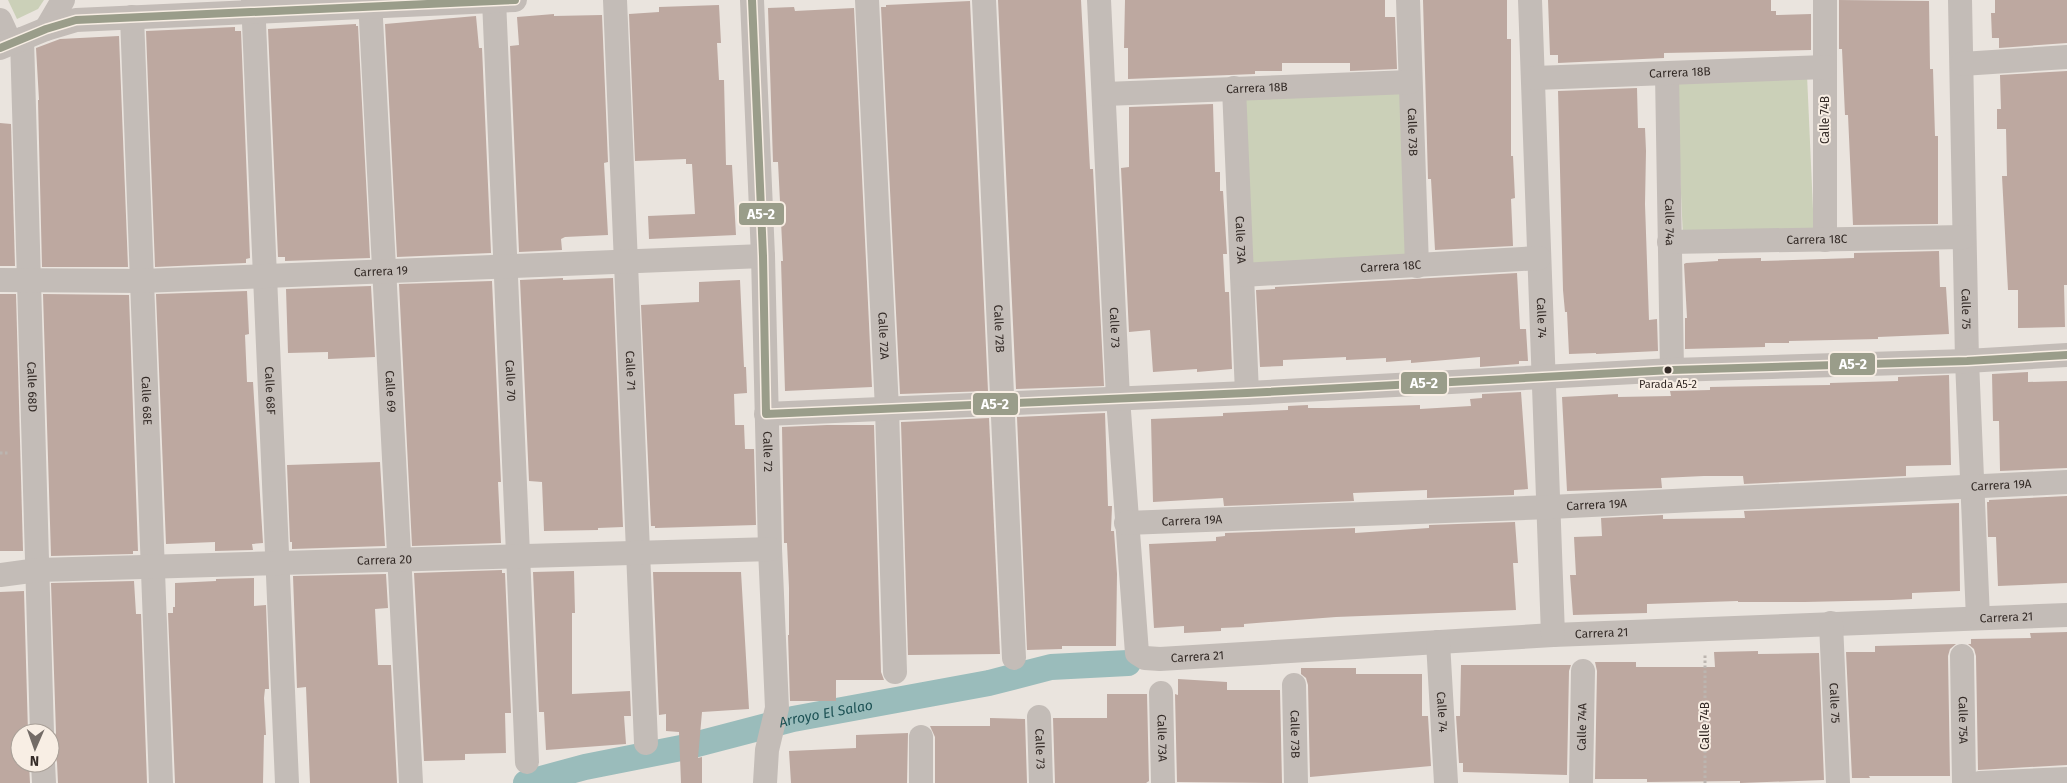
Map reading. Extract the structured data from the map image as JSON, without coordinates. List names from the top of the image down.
{
  "streets": {
    "street": [
      "Carrera 18B",
      "Calle 74B",
      "Calle 73B",
      "Calle 74a",
      "Calle 73A",
      "Carrera 18C",
      "Carrera 19",
      "Calle 75",
      "Calle 74",
      "Calle 73",
      "Calle 72B",
      "Calle 72A",
      "Calle 71",
      "Calle 70",
      "Calle 68D",
      "Calle 69",
      "Calle 68F",
      "Calle 68E",
      "Calle 72",
      "Carrera 19A",
      "Carrera 20",
      "Carrera 21",
      "Calle 75A",
      "Calle 74A"
    ]
  },
  "crossings": [
    ["Carrera 18B", "Calle 74B"],
    ["Carrera 18B", "Calle 73B"],
    ["Carrera 18B", "Calle 74a"],
    ["Carrera 18B", "Calle 73A"],
    ["Carrera 18B", "Calle 74"],
    ["Carrera 18B", "Calle 73"],
    ["Calle 74B", "Carrera 18C"],
    ["Calle 73B", "Carrera 18C"],
    ["Calle 74a", "Carrera 18C"],
    ["Calle 73A", "Carrera 18C"],
    ["Carrera 18C", "Calle 75"],
    ["Carrera 18C", "Calle 74"],
    ["Carrera 19", "Calle 71"],
    ["Carrera 19", "Calle 70"],
    ["Carrera 19", "Calle 68D"],
    ["Carrera 19", "Calle 69"],
    ["Carrera 19", "Calle 68F"],
    ["Carrera 19", "Calle 68E"],
    ["Carrera 19", "Calle 72"],
    ["Calle 75", "Carrera 19A"],
    ["Calle 75", "Carrera 21"],
    ["Calle 74", "Carrera 19A"],
    ["Calle 74", "Carrera 21"],
    ["Calle 73", "Carrera 19A"],
    ["Calle 73", "Carrera 21"],
    ["Calle 71", "Carrera 20"],
    ["Calle 70", "Carrera 20"],
    ["Calle 68D", "Carrera 20"],
    ["Calle 69", "Carrera 20"],
    ["Calle 68F", "Carrera 20"],
    ["Calle 68E", "Carrera 20"],
    ["Calle 72", "Carrera 20"]
  ],
  "water": ["Arroyo El Salao"],
  "places": ["Parada A5-2"],
  "lines": ["transit line A5-2"],
  "north": "bottom"
}
